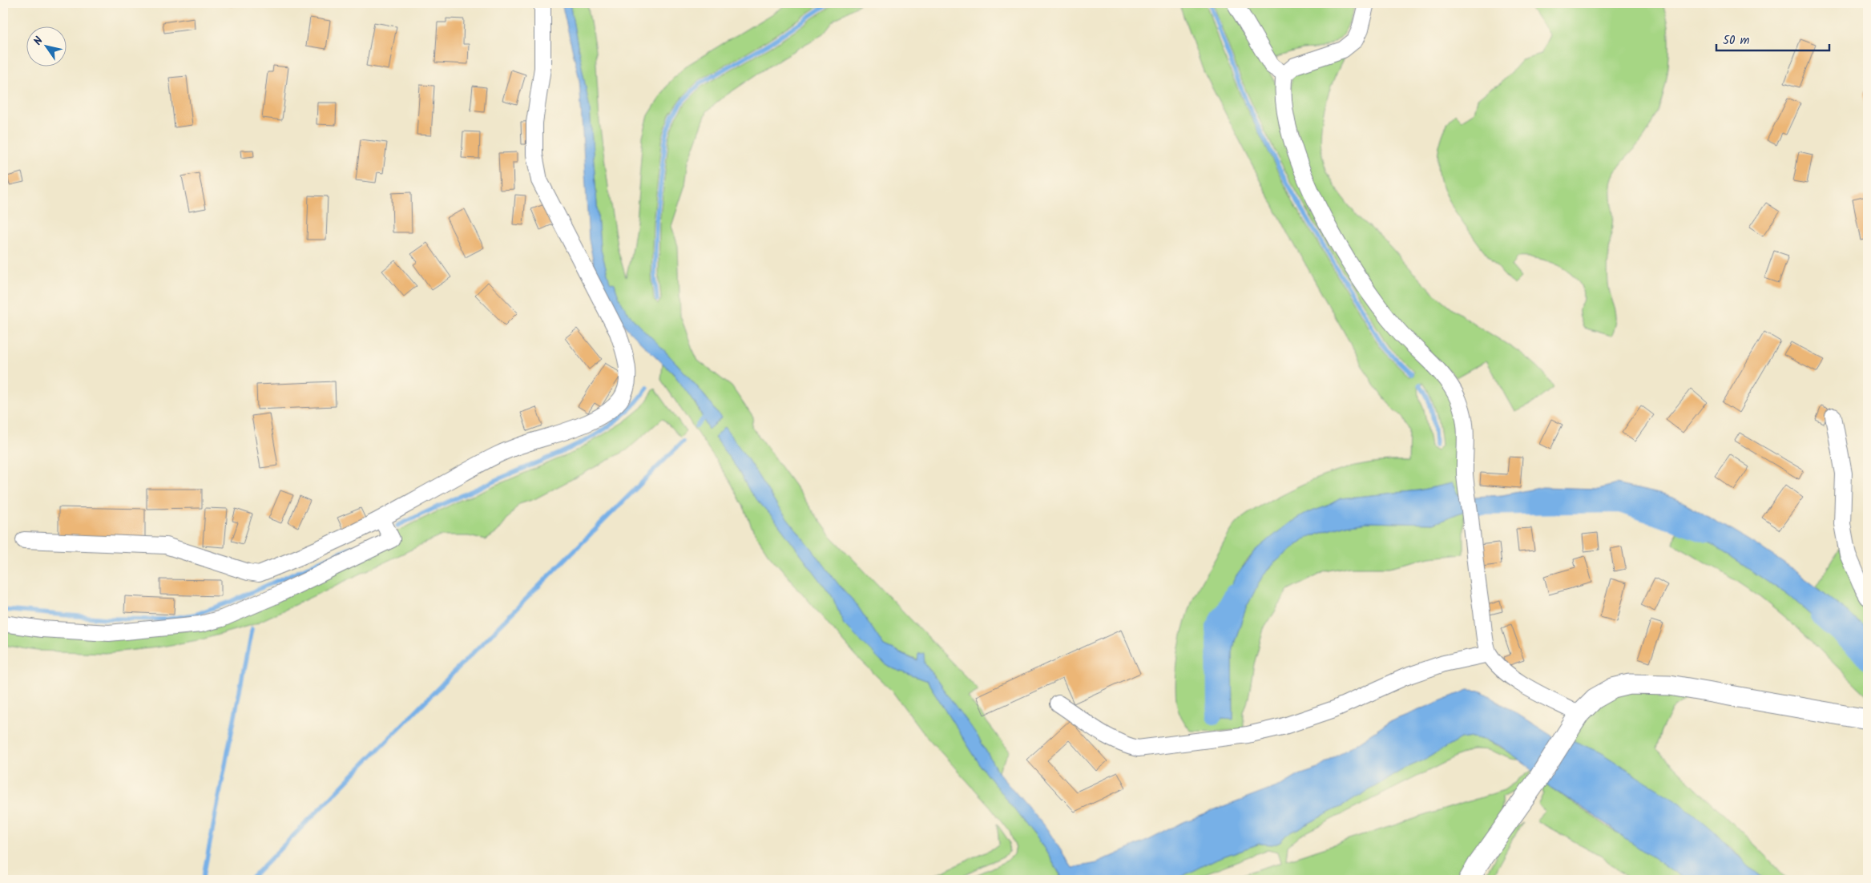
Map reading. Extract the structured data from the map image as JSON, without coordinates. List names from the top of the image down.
{
  "scale_bar": "50 m",
  "north": "top left"
}
